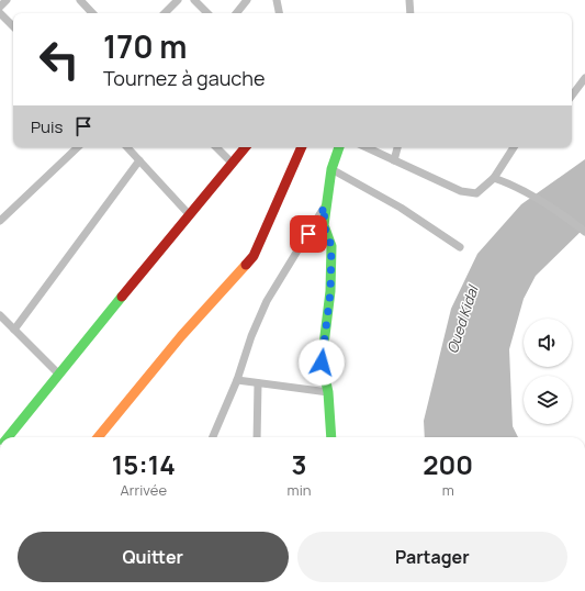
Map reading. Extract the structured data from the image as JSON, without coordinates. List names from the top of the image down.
{
  "water": ["Oued Kidal"],
  "page": {
    "turn": ["170 m", "Tournez à gauche"],
    "then": "Puis",
    "eta": [
      "15:14",
      "Arrivée",
      "3",
      "min",
      "200",
      "m"
    ],
    "buttons": ["Quitter", "Partager"]
  }
}
